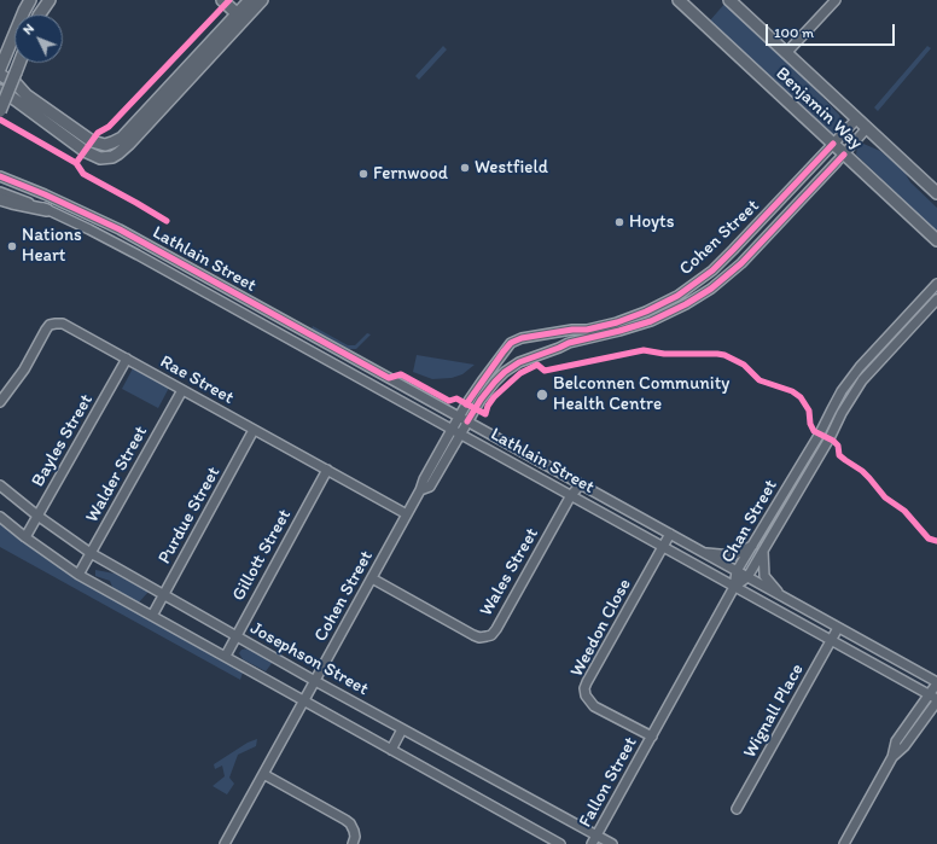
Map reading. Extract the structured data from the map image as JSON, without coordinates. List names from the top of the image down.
{
  "streets": {
    "main road": ["Benjamin Way"],
    "street": [
      "Cohen Street",
      "Lathlain Street",
      "Rae Street",
      "Bayles Street",
      "Walder Street",
      "Purdue Street",
      "Chan Street",
      "Gillott Street",
      "Wales Street",
      "Weedon Close",
      "Josephson Street",
      "Wignall Place",
      "Fallon Street"
    ]
  },
  "crossings": [
    ["Benjamin Way", "Cohen Street"],
    ["Cohen Street", "Lathlain Street"],
    ["Cohen Street", "Rae Street"],
    ["Cohen Street", "Wales Street"],
    ["Cohen Street", "Josephson Street"],
    ["Lathlain Street", "Chan Street"],
    ["Lathlain Street", "Wales Street"],
    ["Lathlain Street", "Weedon Close"],
    ["Lathlain Street", "Wignall Place"],
    ["Rae Street", "Bayles Street"],
    ["Rae Street", "Walder Street"],
    ["Rae Street", "Purdue Street"],
    ["Rae Street", "Gillott Street"],
    ["Bayles Street", "Josephson Street"],
    ["Walder Street", "Josephson Street"],
    ["Purdue Street", "Josephson Street"],
    ["Gillott Street", "Josephson Street"],
    ["Weedon Close", "Fallon Street"],
    ["Josephson Street", "Fallon Street"]
  ],
  "places": [
    "Westfield",
    "Fernwood",
    "Hoyts",
    "Nations Heart",
    "Belconnen Community Health Centre"
  ],
  "scale_bar": "100 m",
  "north": "top left"
}
